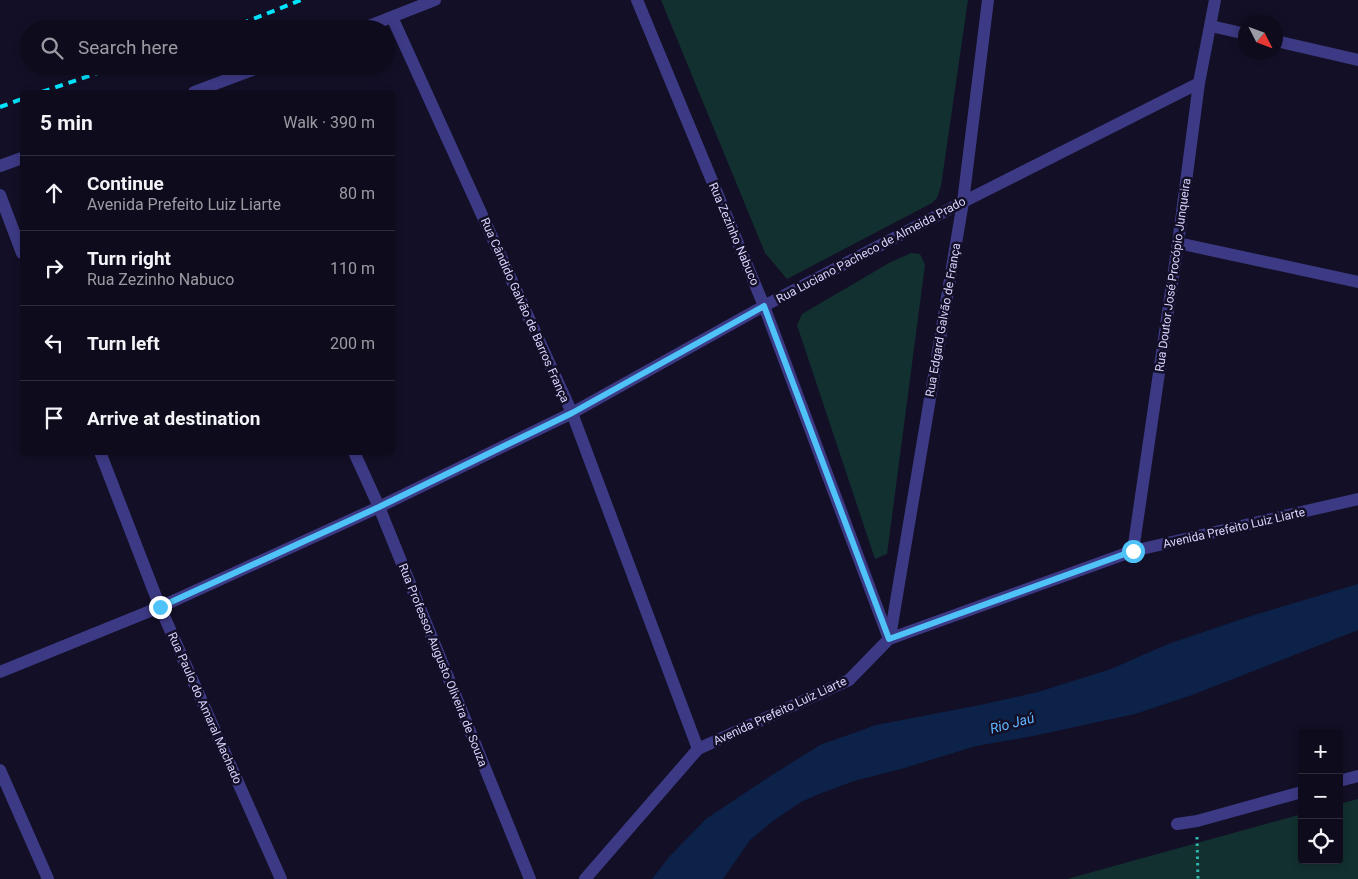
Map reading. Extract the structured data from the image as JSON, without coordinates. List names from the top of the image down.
{
  "streets": {
    "street": [
      "Rua Zezinho Nabuco",
      "Rua Luciano Pacheco de Almeida Prado",
      "Rua Doutor José Procópio Junqueira",
      "Rua Cândido Galvão de Barros França",
      "Rua Edgard Galvão de França",
      "Avenida Prefeito Luiz Liarte",
      "Rua Professor Augusto Oliveira de Souza",
      "Rua Paulo do Amaral Machado"
    ]
  },
  "crossings": [
    ["Rua Zezinho Nabuco", "Rua Luciano Pacheco de Almeida Prado"],
    ["Rua Zezinho Nabuco", "Rua Edgard Galvão de França"],
    ["Rua Zezinho Nabuco", "Avenida Prefeito Luiz Liarte"],
    ["Rua Luciano Pacheco de Almeida Prado", "Rua Doutor José Procópio Junqueira"],
    ["Rua Luciano Pacheco de Almeida Prado", "Rua Cândido Galvão de Barros França"],
    ["Rua Luciano Pacheco de Almeida Prado", "Rua Edgard Galvão de França"],
    ["Rua Luciano Pacheco de Almeida Prado", "Rua Professor Augusto Oliveira de Souza"],
    ["Rua Luciano Pacheco de Almeida Prado", "Rua Paulo do Amaral Machado"],
    ["Rua Doutor José Procópio Junqueira", "Avenida Prefeito Luiz Liarte"],
    ["Rua Cândido Galvão de Barros França", "Avenida Prefeito Luiz Liarte"],
    ["Rua Edgard Galvão de França", "Avenida Prefeito Luiz Liarte"]
  ],
  "water": ["Rio Jaú"],
  "north": "bottom right",
  "page": {
    "search": "Search here",
    "heading": ["5 min", "Walk · 390 m"],
    "list": [
      ["Continue", "Avenida Prefeito Luiz Liarte", "80 m"],
      ["Turn right", "Rua Zezinho Nabuco", "110 m"],
      ["Turn left", "200 m"],
      "Arrive at destination"
    ],
    "map_buttons": ["+", "−"]
  }
}
